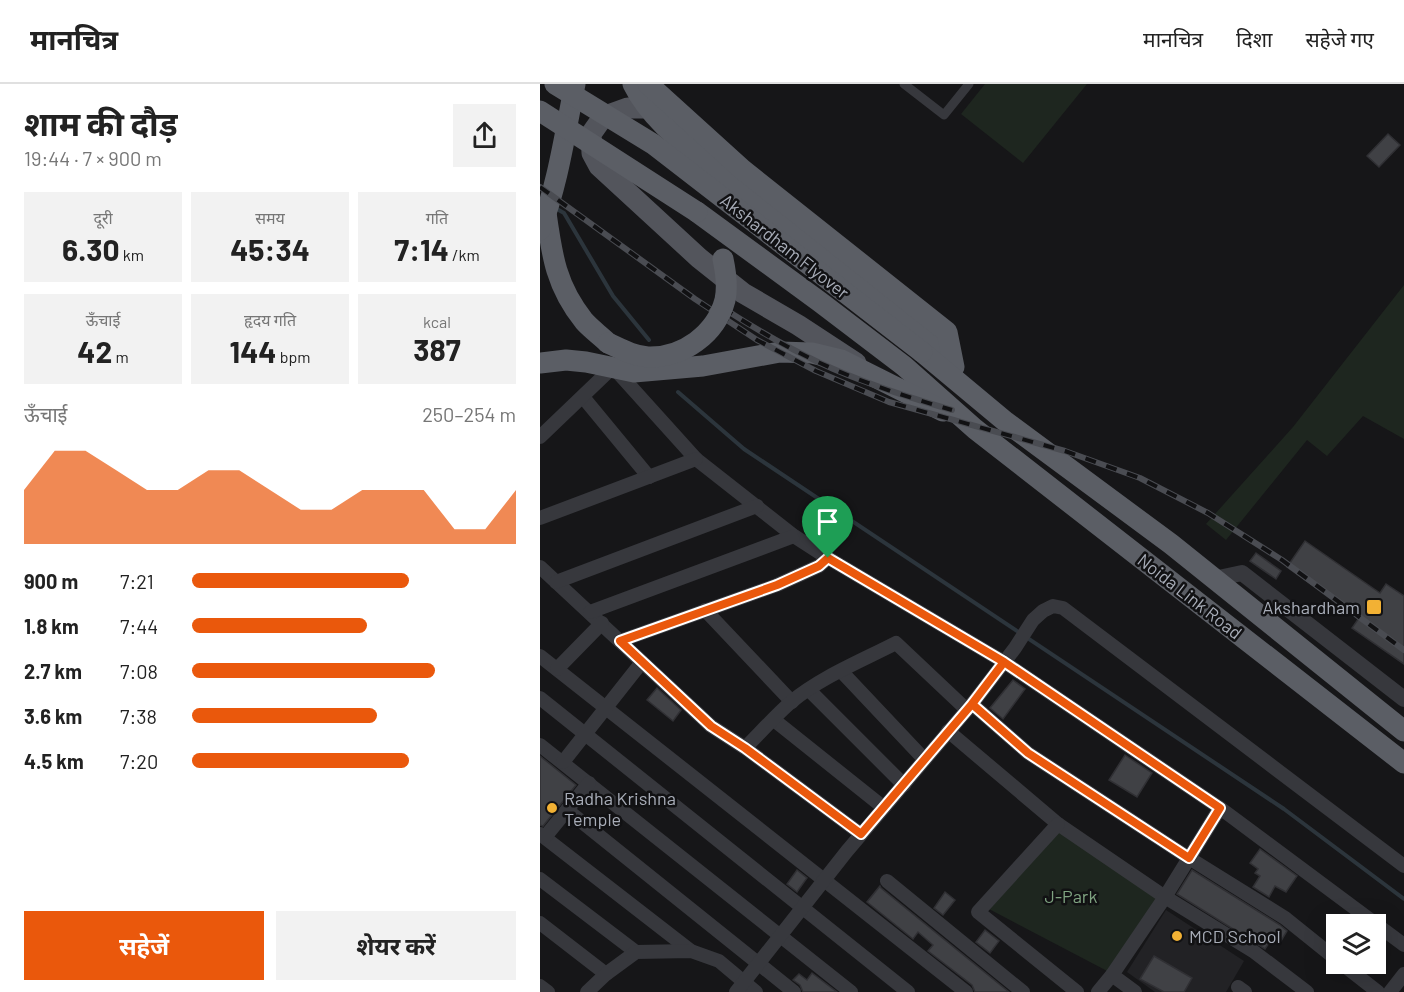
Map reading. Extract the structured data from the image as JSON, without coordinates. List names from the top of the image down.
{
  "streets": {
    "highway": ["Akshardham Flyover", "Noida Link Road"]
  },
  "crossings": [
    ["Akshardham Flyover", "Noida Link Road"]
  ],
  "parks": ["J-Park"],
  "places": {
    "transit": ["Akshardham"],
    "other": ["Radha Krishna Temple", "MCD School"]
  },
  "page": {
    "header": "मानचित्र",
    "nav": ["मानचित्र", "दिशा", "सहेजे गए"],
    "heading": ["शाम की दौड़", "19:44 · 7 × 900 m"],
    "stats": [
      ["दूरी", "6.30 km"],
      ["समय", "45:34"],
      ["गति", "7:14 /km"],
      ["ऊँचाई", "42 m"],
      ["हृदय गति", "144 bpm"],
      ["kcal", "387"]
    ],
    "chart": ["ऊँचाई", "250–254 m"],
    "list": [
      {
        "name": "900 m",
        "note": "7:21"
      },
      {
        "name": "1.8 km",
        "note": "7:44"
      },
      {
        "name": "2.7 km",
        "note": "7:08"
      },
      {
        "name": "3.6 km",
        "note": "7:38"
      },
      {
        "name": "4.5 km",
        "note": "7:20"
      }
    ],
    "buttons": ["सहेजें", "शेयर करें"]
  }
}
